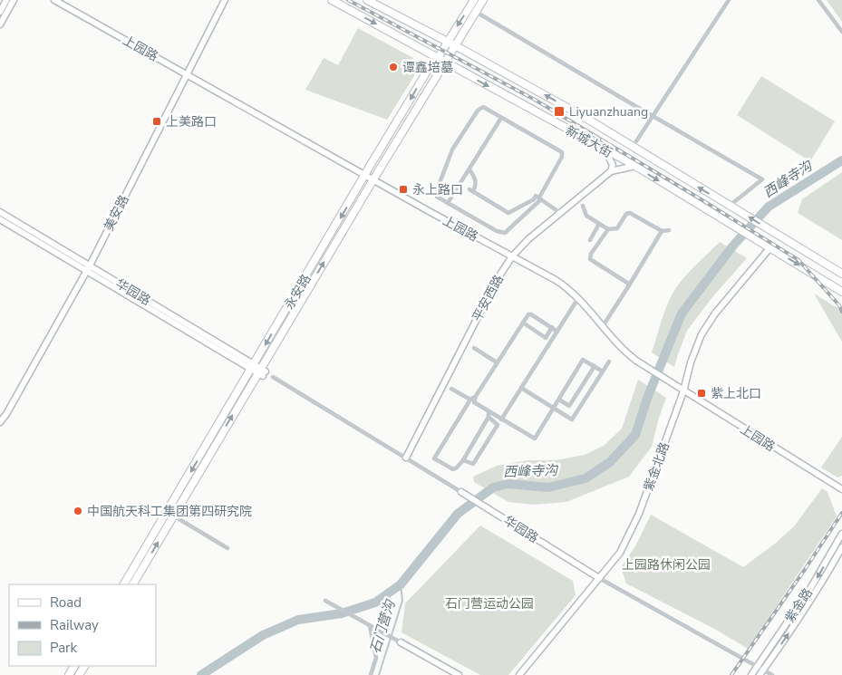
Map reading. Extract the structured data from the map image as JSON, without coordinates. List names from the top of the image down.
{
  "streets": {
    "main road": ["新城大街", "永安路"],
    "street": [
      "上园路",
      "美安路",
      "华园路",
      "平安西路",
      "紫金北路",
      "紫金路"
    ]
  },
  "crossings": [
    ["上园路", "美安路"],
    ["上园路", "永安路"],
    ["上园路", "平安西路"],
    ["上园路", "紫金北路"],
    ["新城大街", "永安路"],
    ["新城大街", "紫金北路"],
    ["美安路", "华园路"],
    ["华园路", "永安路"],
    ["华园路", "平安西路"],
    ["华园路", "紫金北路"],
    ["华园路", "紫金路"]
  ],
  "water": ["西峰寺沟", "石门营沟"],
  "parks": ["上园路休闲公园", "石门营运动公园"],
  "places": {
    "other": ["谭鑫培墓", "中国航天科工集团第四研究院"],
    "transit": [
      "Liyuanzhuang",
      "上美路口",
      "永上路口",
      "紫上北口"
    ]
  },
  "legend": ["Road", "Railway", "Park"]
}
